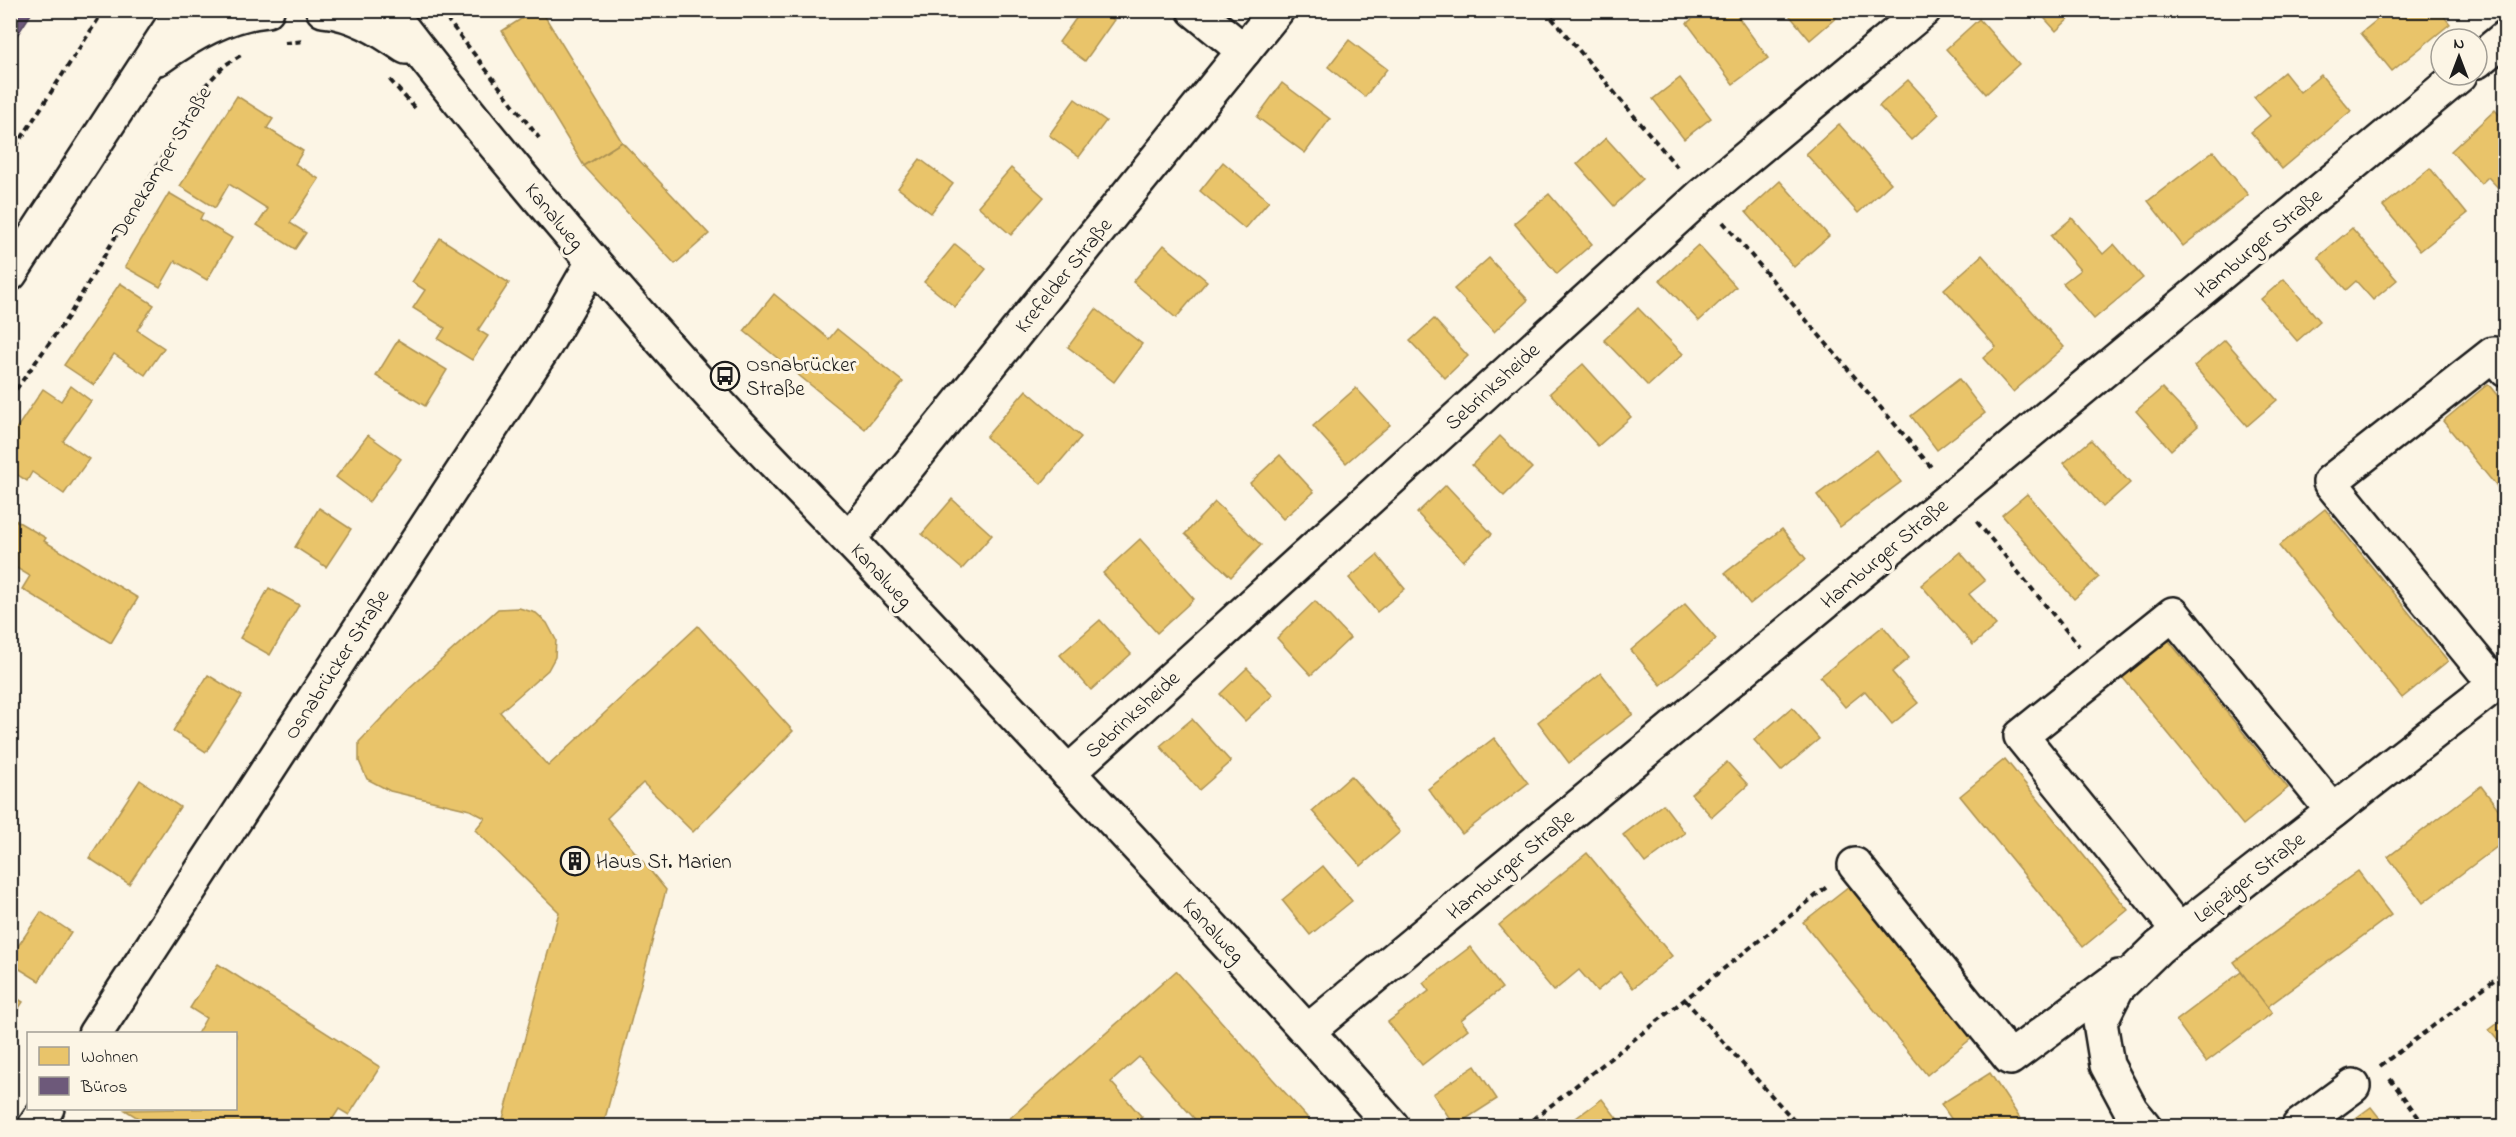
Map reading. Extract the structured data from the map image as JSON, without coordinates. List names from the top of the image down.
{
  "streets": {
    "street": [
      "Kanalweg",
      "Hamburger Straße",
      "Krefelder Straße",
      "Sebrinksheide",
      "Osnabrücker Straße",
      "Leipziger Straße"
    ],
    "path": ["Denekamper Straße"]
  },
  "crossings": [
    ["Kanalweg", "Hamburger Straße"],
    ["Kanalweg", "Krefelder Straße"],
    ["Kanalweg", "Sebrinksheide"],
    ["Kanalweg", "Osnabrücker Straße"]
  ],
  "places": {
    "bus stop": ["Osnabrücker Straße"],
    "building": ["Haus St. Marien"]
  },
  "legend": ["Wohnen", "Büros"],
  "north": "top"
}
